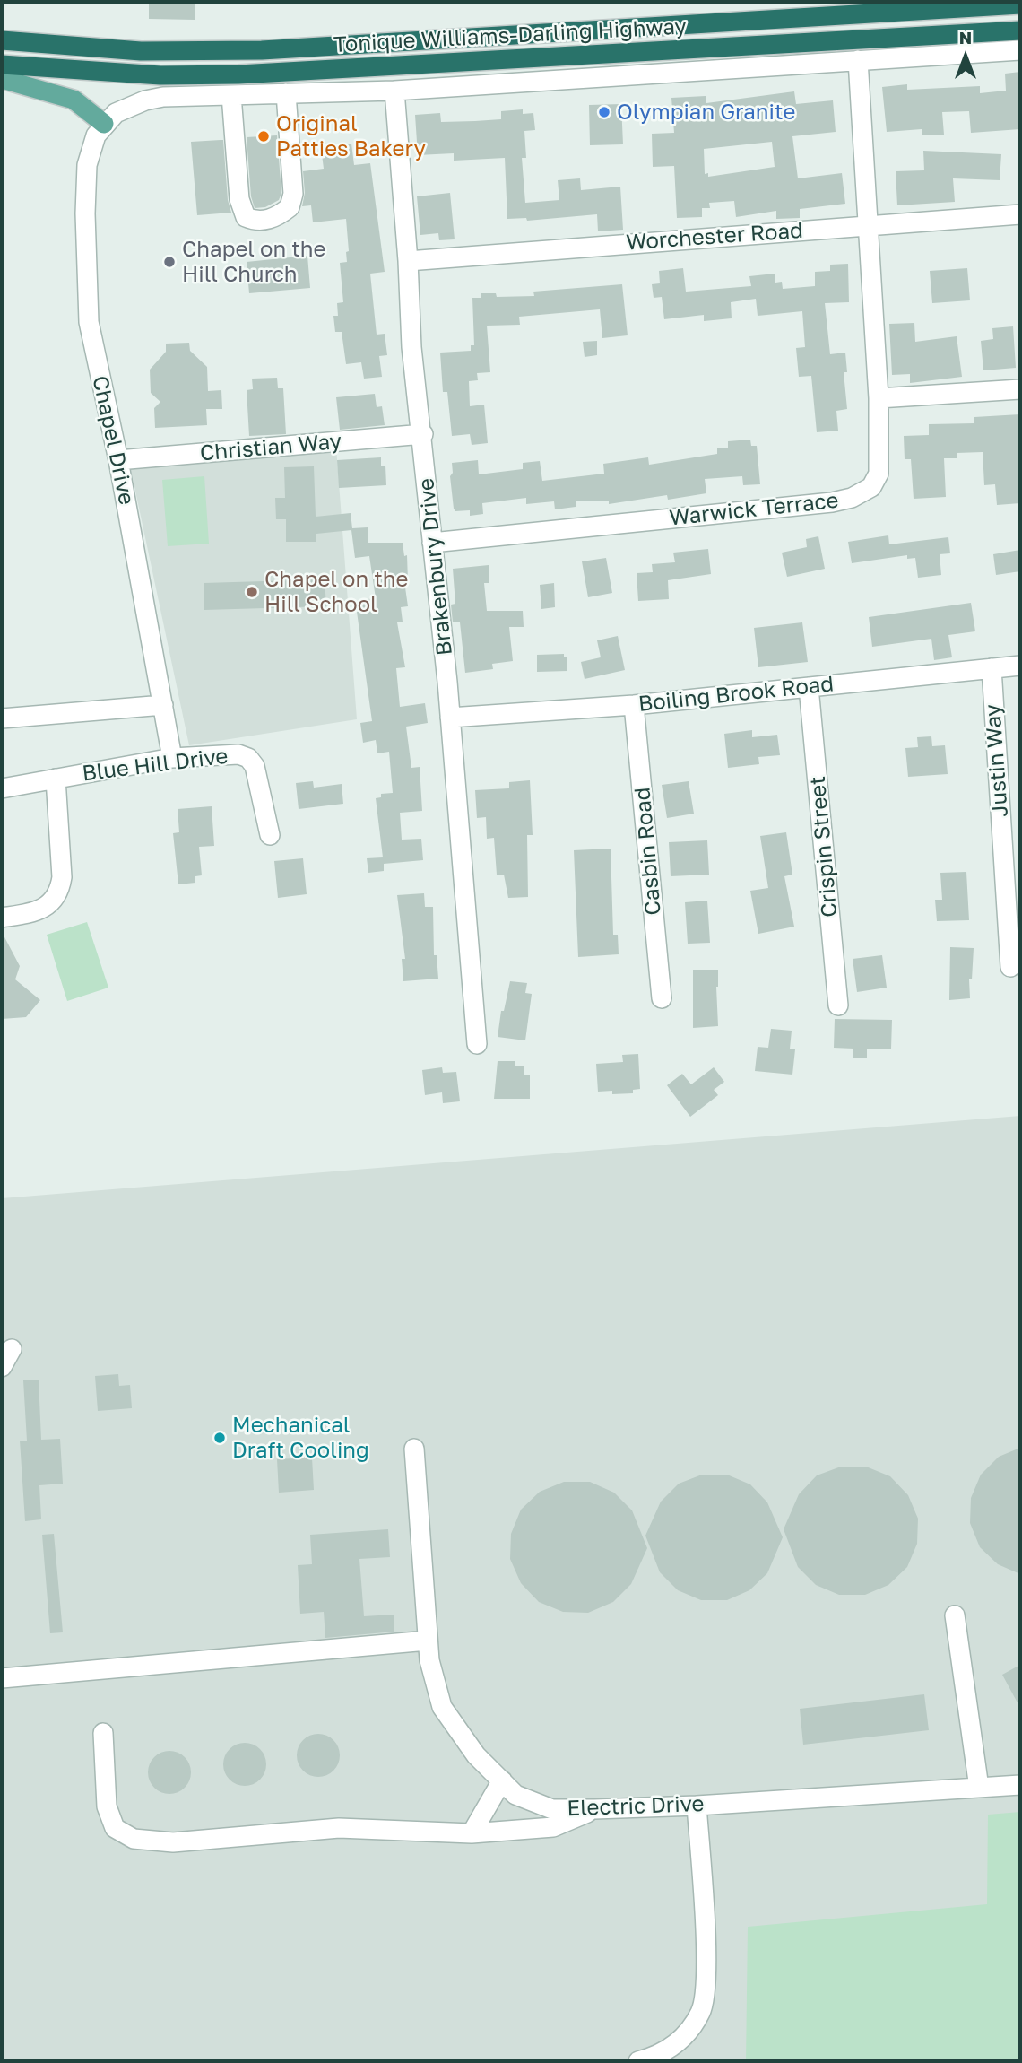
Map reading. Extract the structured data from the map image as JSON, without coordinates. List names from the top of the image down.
{
  "streets": {
    "highway": ["Tonique Williams-Darling Highway"],
    "street": [
      "Worchester Road",
      "Chapel Drive",
      "Christian Way",
      "Warwick Terrace",
      "Brakenbury Drive",
      "Boiling Brook Road",
      "Justin Way",
      "Blue Hill Drive",
      "Crispin Street",
      "Casbin Road",
      "Electric Drive"
    ]
  },
  "crossings": [
    ["Worchester Road", "Warwick Terrace"],
    ["Worchester Road", "Brakenbury Drive"],
    ["Chapel Drive", "Christian Way"],
    ["Chapel Drive", "Blue Hill Drive"],
    ["Christian Way", "Brakenbury Drive"],
    ["Warwick Terrace", "Brakenbury Drive"],
    ["Brakenbury Drive", "Boiling Brook Road"],
    ["Boiling Brook Road", "Justin Way"],
    ["Boiling Brook Road", "Crispin Street"],
    ["Boiling Brook Road", "Casbin Road"]
  ],
  "places": [
    "Olympian Granite",
    "Original Patties Bakery",
    "Chapel on the Hill Church",
    "Chapel on the Hill School",
    "Mechanical Draft Cooling"
  ],
  "north": "top"
}
